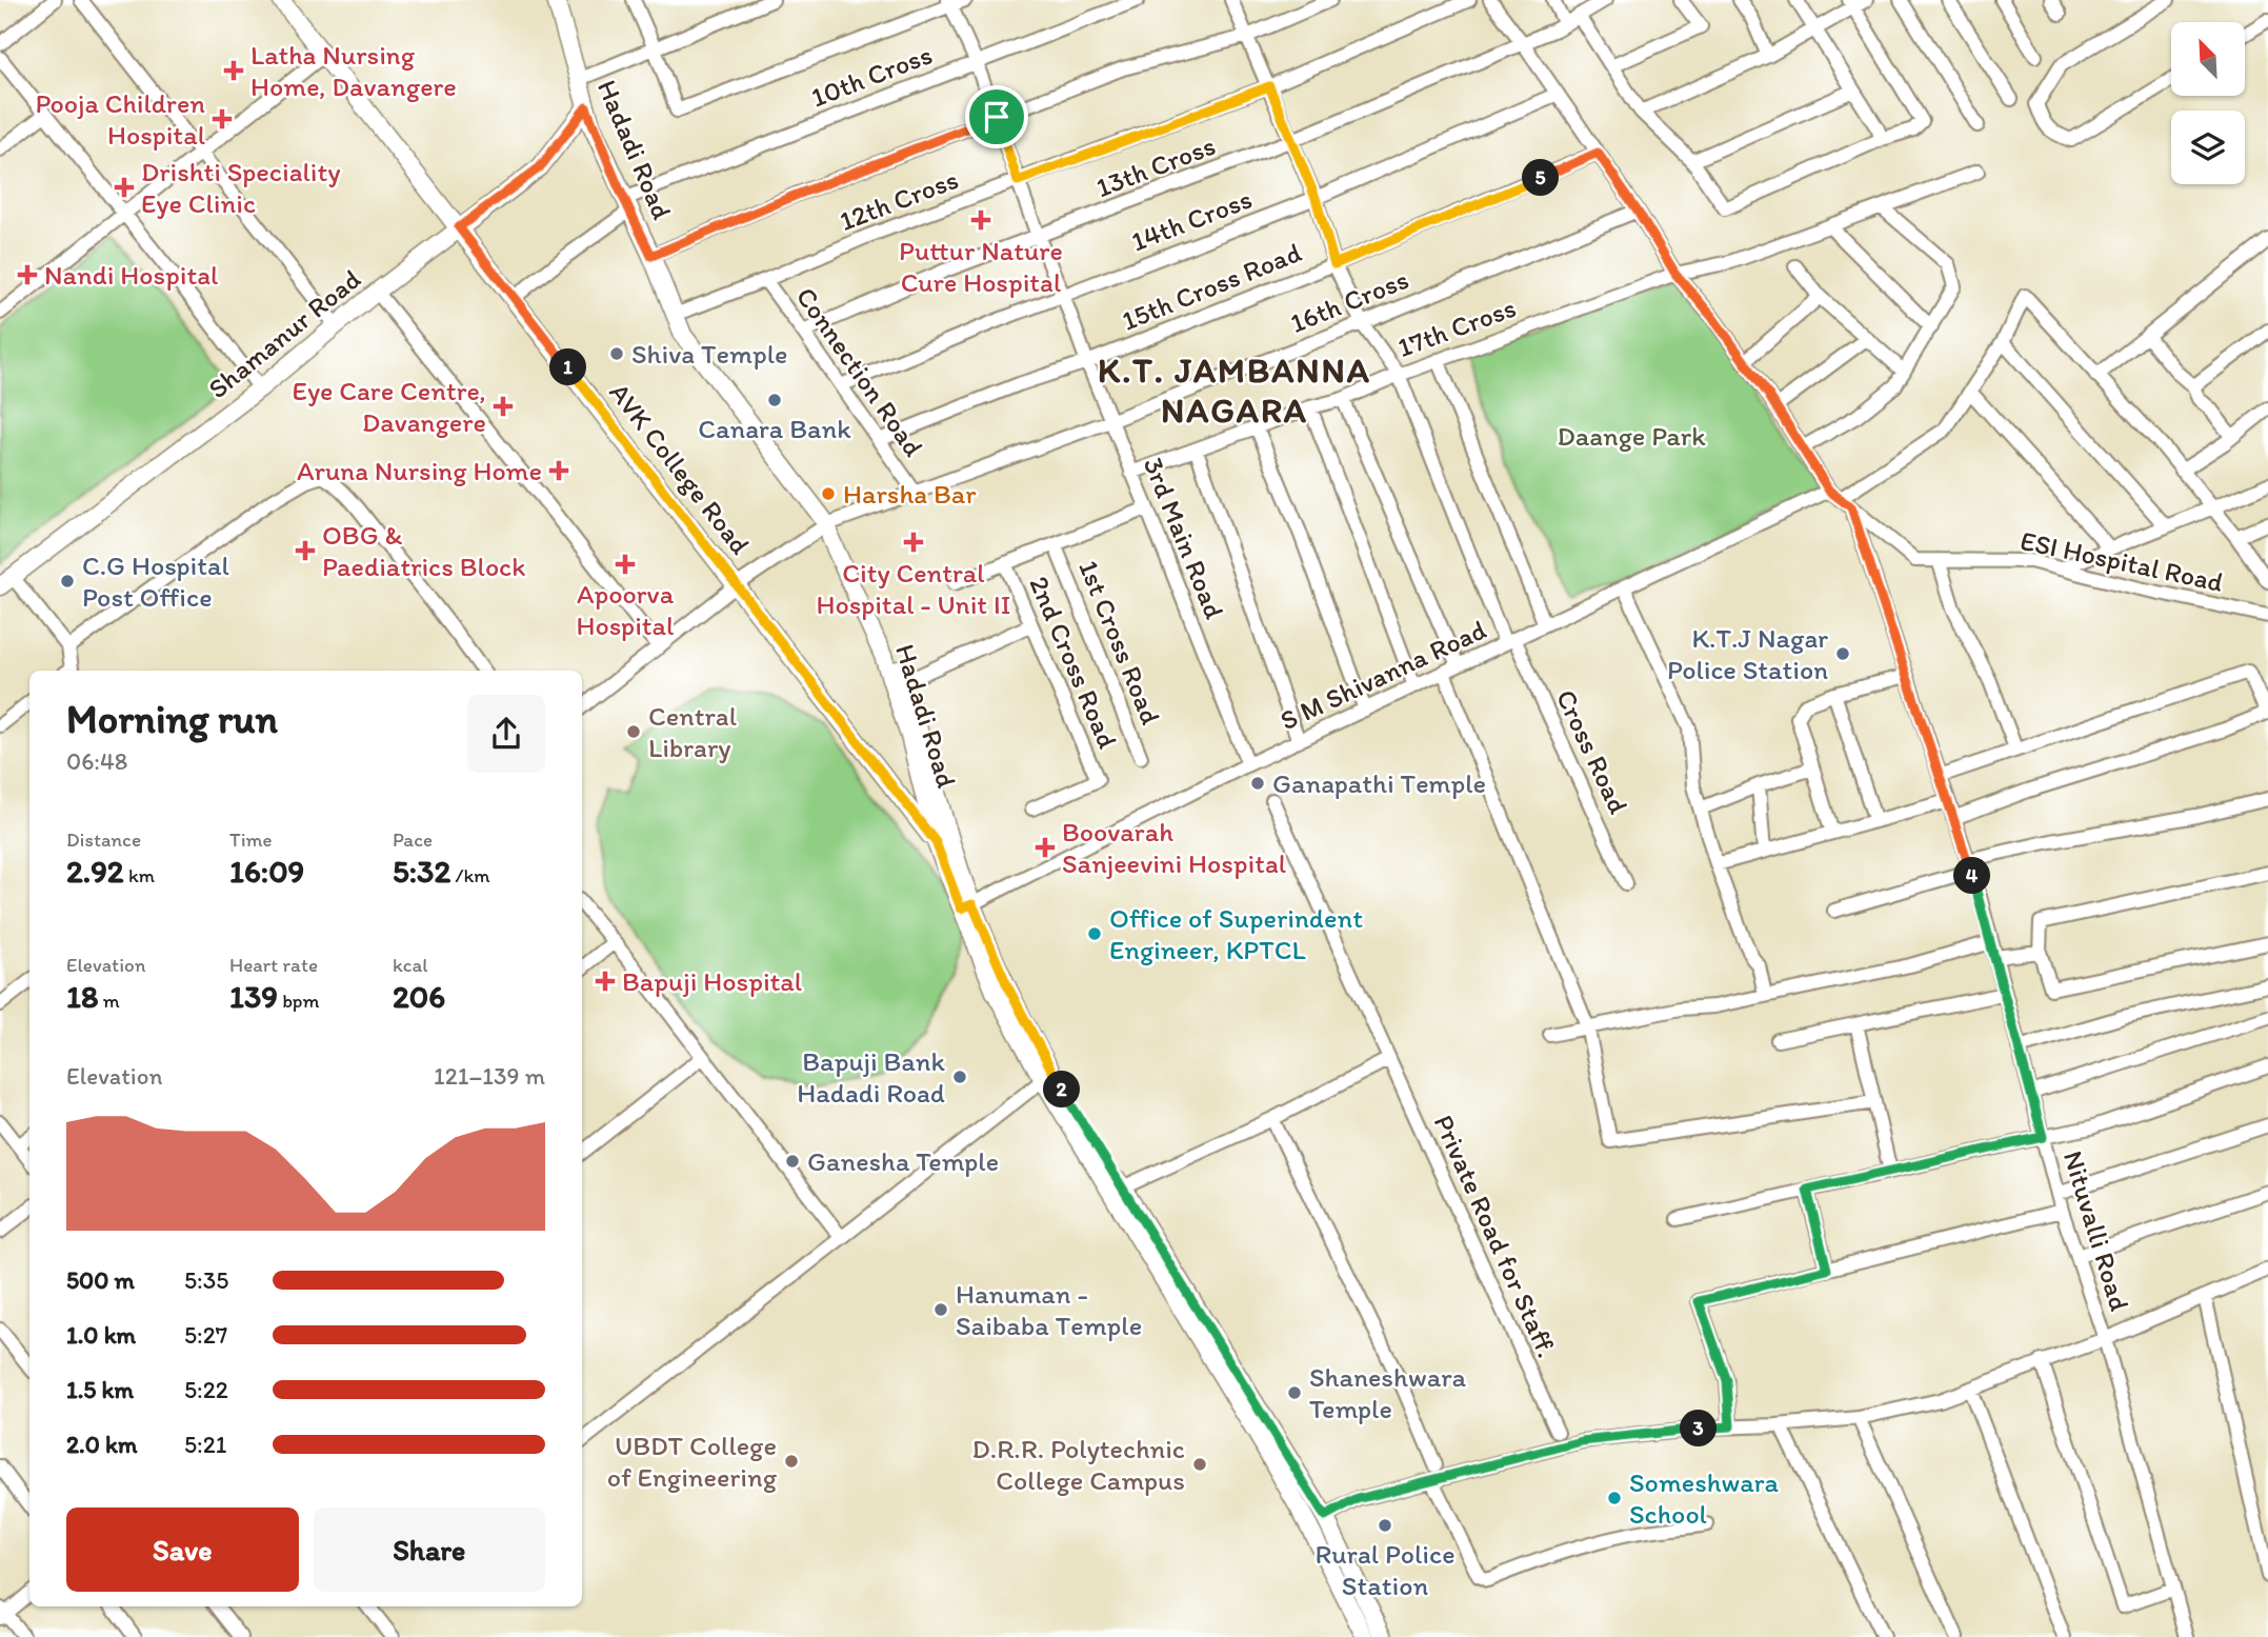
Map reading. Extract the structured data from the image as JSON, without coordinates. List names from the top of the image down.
{
  "streets": {
    "main road": ["Hadadi Road", "Shamanur Road", "AVK College Road"],
    "street": [
      "10th Cross",
      "13th Cross",
      "12th Cross",
      "14th Cross",
      "15th Cross Road",
      "16th Cross",
      "17th Cross",
      "Connection Road",
      "3rd Main Road",
      "ESI Hospital Road",
      "1st Cross Road",
      "2nd Cross Road",
      "S M Shivanna Road",
      "Cross Road",
      "Nituvalli Road",
      "Private Road for Staff."
    ]
  },
  "crossings": [
    ["10th Cross", "Hadadi Road"],
    ["10th Cross", "AVK College Road"],
    ["10th Cross", "3rd Main Road"],
    ["Hadadi Road", "12th Cross"],
    ["Hadadi Road", "16th Cross"],
    ["Hadadi Road", "Shamanur Road"],
    ["Hadadi Road", "AVK College Road"],
    ["Hadadi Road", "S M Shivanna Road"],
    ["13th Cross", "Connection Road"],
    ["13th Cross", "3rd Main Road"],
    ["13th Cross", "Cross Road"],
    ["12th Cross", "Connection Road"],
    ["12th Cross", "3rd Main Road"],
    ["12th Cross", "Cross Road"],
    ["14th Cross", "Connection Road"],
    ["14th Cross", "3rd Main Road"],
    ["14th Cross", "Cross Road"],
    ["15th Cross Road", "Connection Road"],
    ["15th Cross Road", "3rd Main Road"],
    ["15th Cross Road", "Cross Road"],
    ["16th Cross", "Connection Road"],
    ["16th Cross", "AVK College Road"],
    ["16th Cross", "3rd Main Road"],
    ["16th Cross", "Cross Road"],
    ["17th Cross", "3rd Main Road"],
    ["17th Cross", "Cross Road"],
    ["Shamanur Road", "AVK College Road"],
    ["3rd Main Road", "S M Shivanna Road"],
    ["ESI Hospital Road", "Nituvalli Road"],
    ["S M Shivanna Road", "Cross Road"]
  ],
  "districts": ["K.T. JAMBANNA NAGARA"],
  "parks": ["Daange Park"],
  "places": {
    "health": [
      "Latha Nursing Home, Davangere",
      "Pooja Children Hospital",
      "Drishti Speciality Eye Clinic",
      "Puttur Nature Cure Hospital",
      "Nandi Hospital",
      "Eye Care Centre, Davangere",
      "Aruna Nursing Home",
      "City Central Hospital - Unit II",
      "OBG & Paediatrics Block",
      "Apoorva Hospital",
      "Boovarah Sanjeevini Hospital",
      "Bapuji Hospital"
    ],
    "other": [
      "Shiva Temple",
      "Canara Bank",
      "Harsha Bar",
      "C.G Hospital Post Office",
      "K.T.J Nagar Police Station",
      "Central Library",
      "Ganapathi Temple",
      "Office of Superindent Engineer, KPTCL",
      "Bapuji Bank Hadadi Road",
      "Ganesha Temple",
      "Hanuman - Saibaba Temple",
      "Shaneshwara Temple",
      "UBDT College of Engineering",
      "D.R.R. Polytechnic College Campus",
      "Someshwara School",
      "Rural Police Station"
    ]
  },
  "north": "top left",
  "page": {
    "pins": [
      "5",
      "1",
      "4",
      "2",
      "3"
    ],
    "heading": ["Morning run", "06:48"],
    "stats": [
      ["Distance", "2.92 km"],
      ["Time", "16:09"],
      ["Pace", "5:32 /km"],
      ["Elevation", "18 m"],
      ["Heart rate", "139 bpm"],
      ["kcal", "206"]
    ],
    "chart": ["Elevation", "121–139 m"],
    "list": [
      {
        "name": "500 m",
        "note": "5:35"
      },
      {
        "name": "1.0 km",
        "note": "5:27"
      },
      {
        "name": "1.5 km",
        "note": "5:22"
      },
      {
        "name": "2.0 km",
        "note": "5:21"
      }
    ],
    "buttons": ["Save", "Share"]
  }
}
